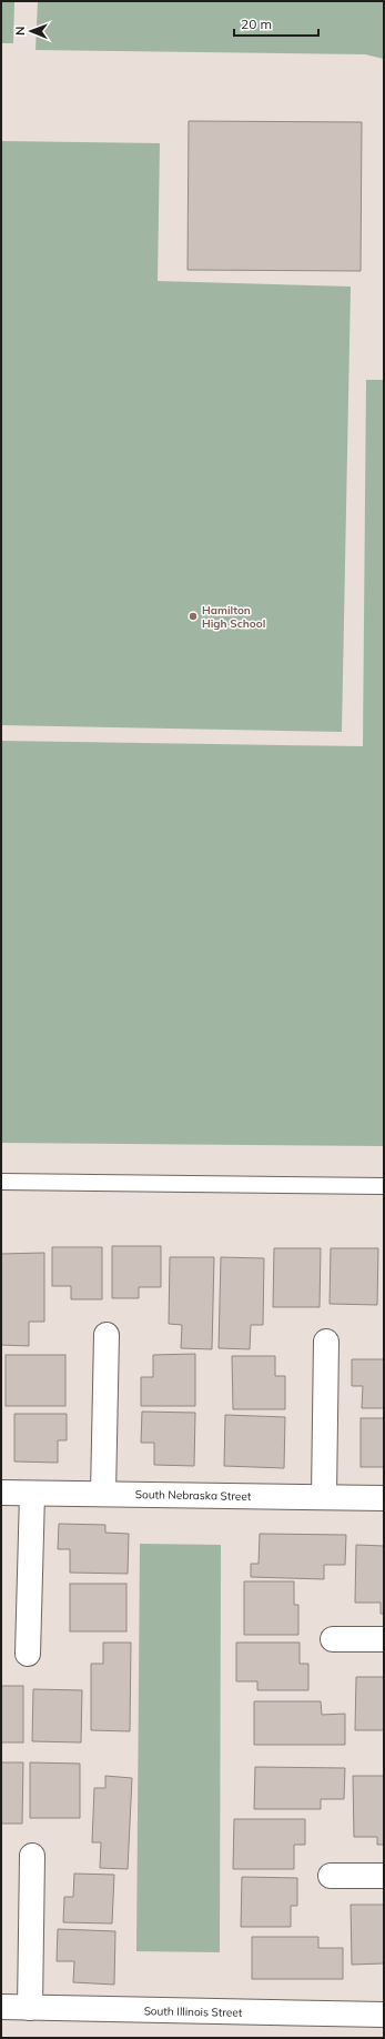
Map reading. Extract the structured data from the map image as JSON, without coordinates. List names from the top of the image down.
{
  "streets": {
    "street": ["South Nebraska Street", "South Illinois Street"]
  },
  "places": ["Hamilton High School"],
  "scale_bar": "20 m",
  "north": "left"
}
